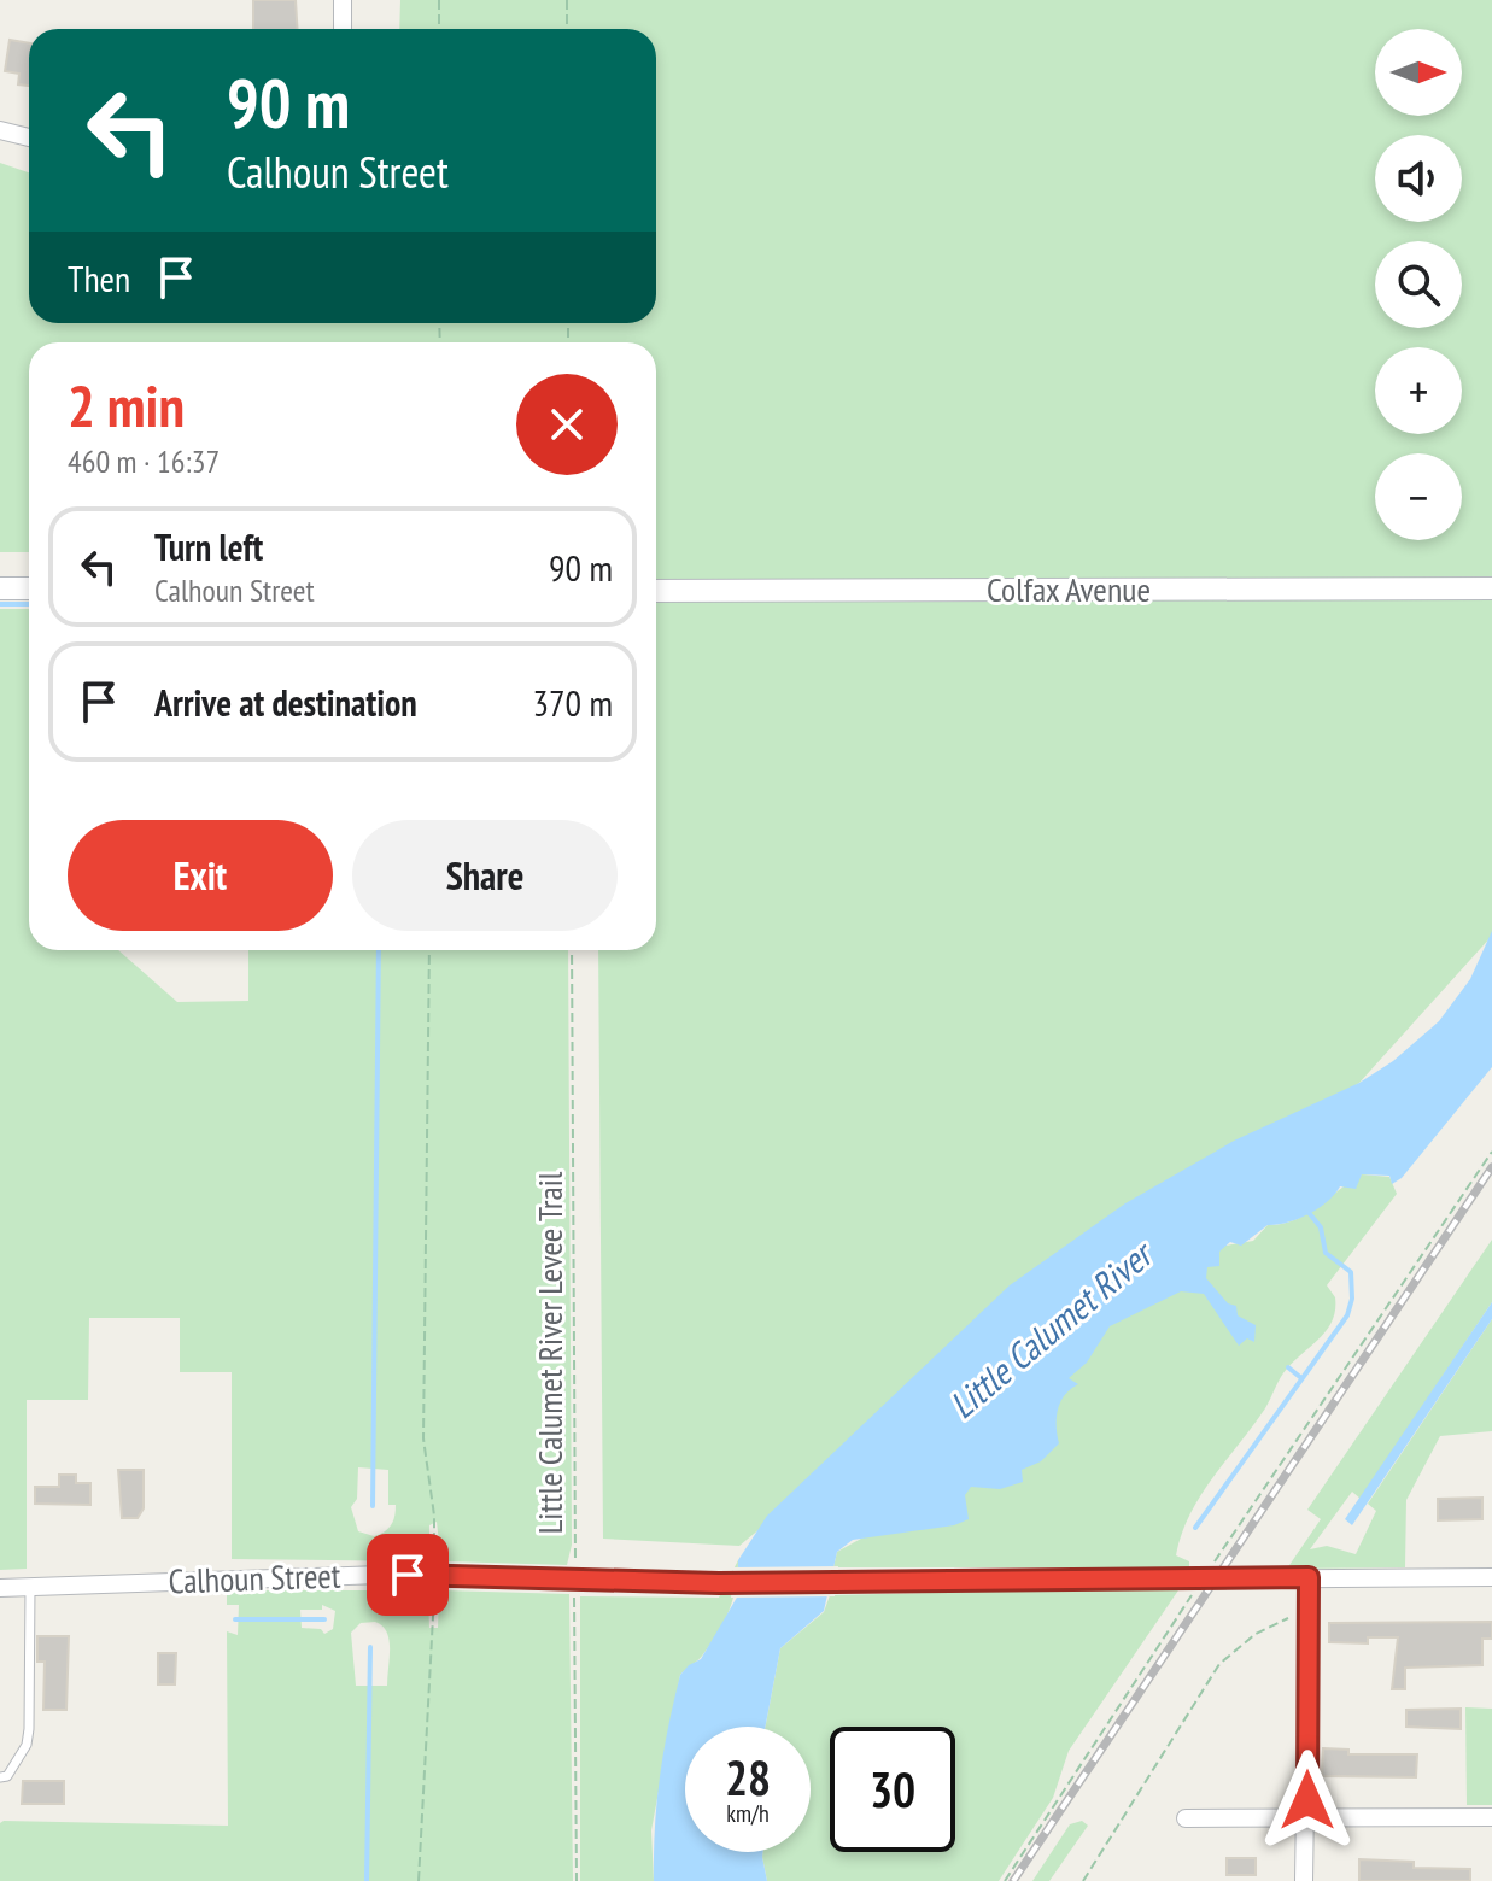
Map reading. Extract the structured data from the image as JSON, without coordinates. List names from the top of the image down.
{
  "streets": {
    "street": ["Colfax Avenue", "Calhoun Street"],
    "path": ["Little Calumet River Levee Trail"]
  },
  "crossings": [
    ["Little Calumet River Levee Trail", "Calhoun Street"]
  ],
  "water": ["Little Calumet River"],
  "north": "right",
  "page": {
    "map_buttons": ["+", "−"],
    "turn": ["90 m", "Calhoun Street"],
    "then": "Then",
    "heading": ["2 min", "460 m · 16:37"],
    "list": [
      {
        "name": "Turn left",
        "note": "Calhoun Street",
        "value": "90 m"
      },
      {
        "name": "Arrive at destination",
        "value": "370 m"
      }
    ],
    "buttons": ["Exit", "Share"],
    "speed": "28 km/h",
    "limit": "30"
  }
}
